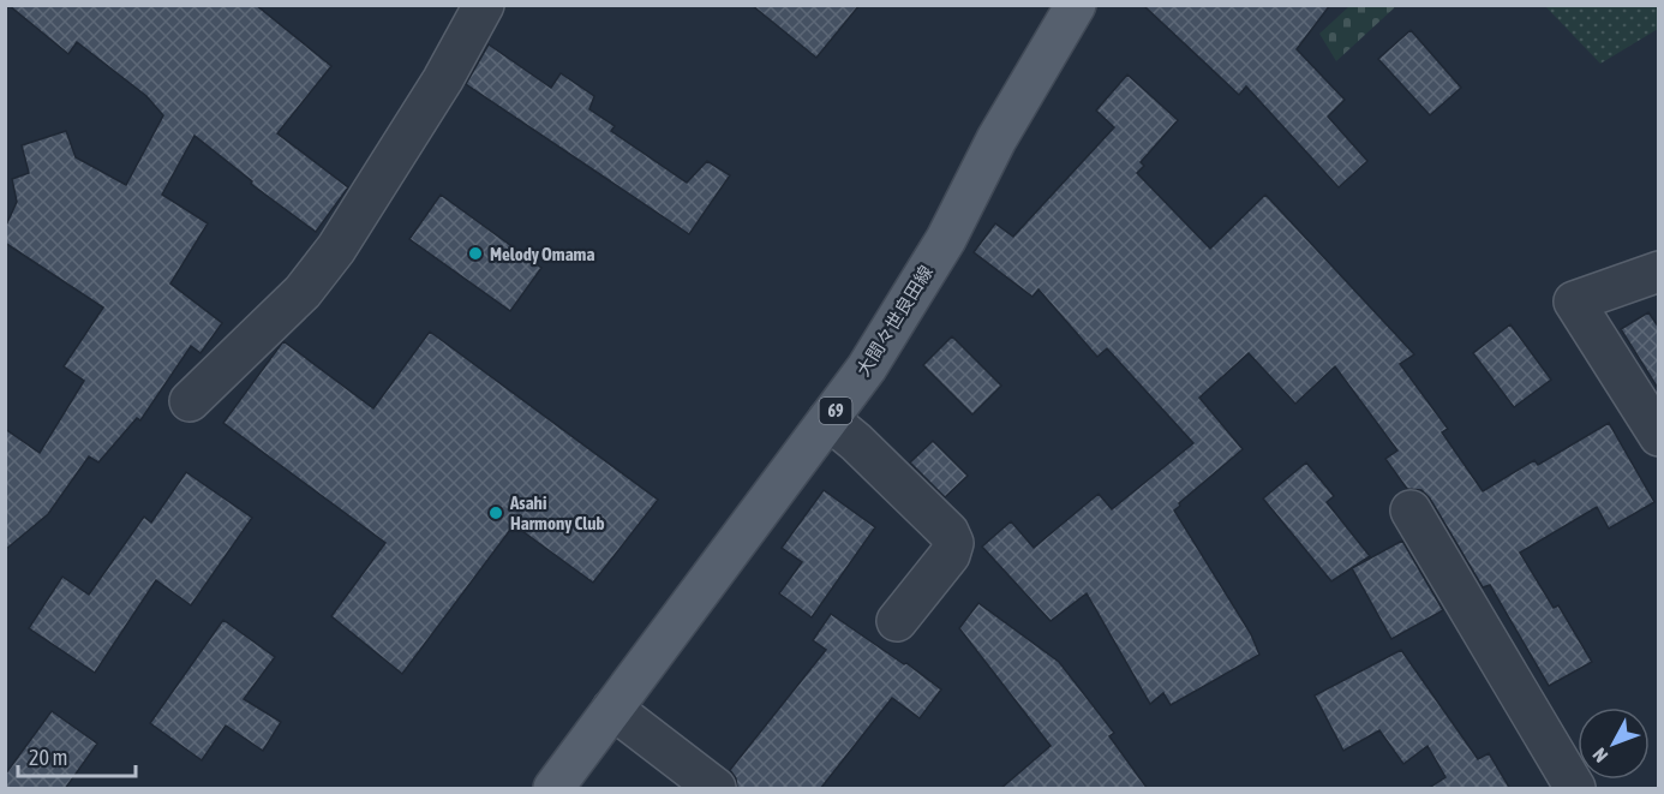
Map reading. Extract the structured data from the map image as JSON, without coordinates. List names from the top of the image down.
{
  "streets": {
    "main road": ["大間々世良田線", "69"]
  },
  "places": ["Melody Omama", "Asahi Harmony Club"],
  "scale_bar": "20 m",
  "north": "bottom left"
}
